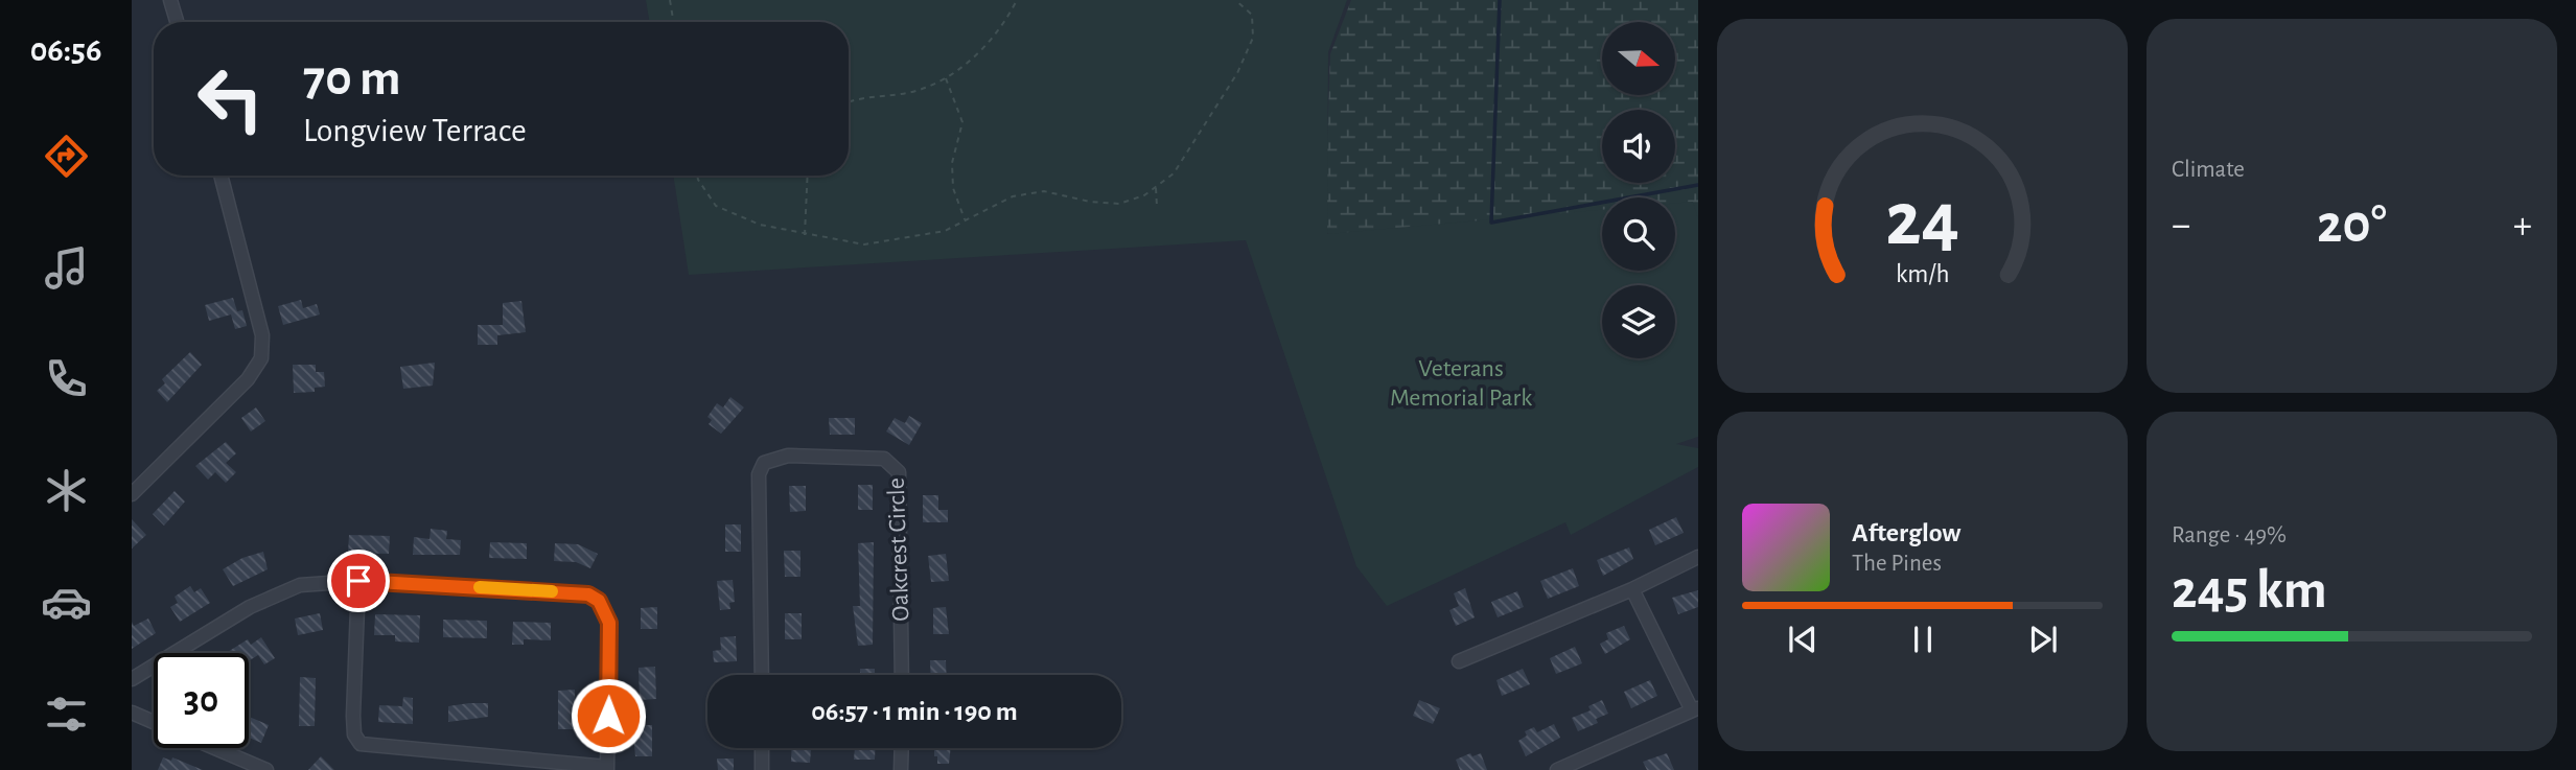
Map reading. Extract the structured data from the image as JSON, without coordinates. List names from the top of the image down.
{
  "streets": {
    "street": ["Oakcrest Circle"]
  },
  "parks": ["Veterans Memorial Park"],
  "north": "right",
  "page": {
    "tabs": "06:56",
    "tile": [
      "Climate",
      ["Range · 49%", "245 km"]
    ],
    "turn": ["70 m", "Longview Terrace"],
    "heat": ["−", "20°", "+"],
    "song": ["Afterglow", "The Pines"],
    "limit": "30",
    "trip": "06:57 · 1 min · 190 m",
    "gauge": ["24", "km/h"]
  }
}
